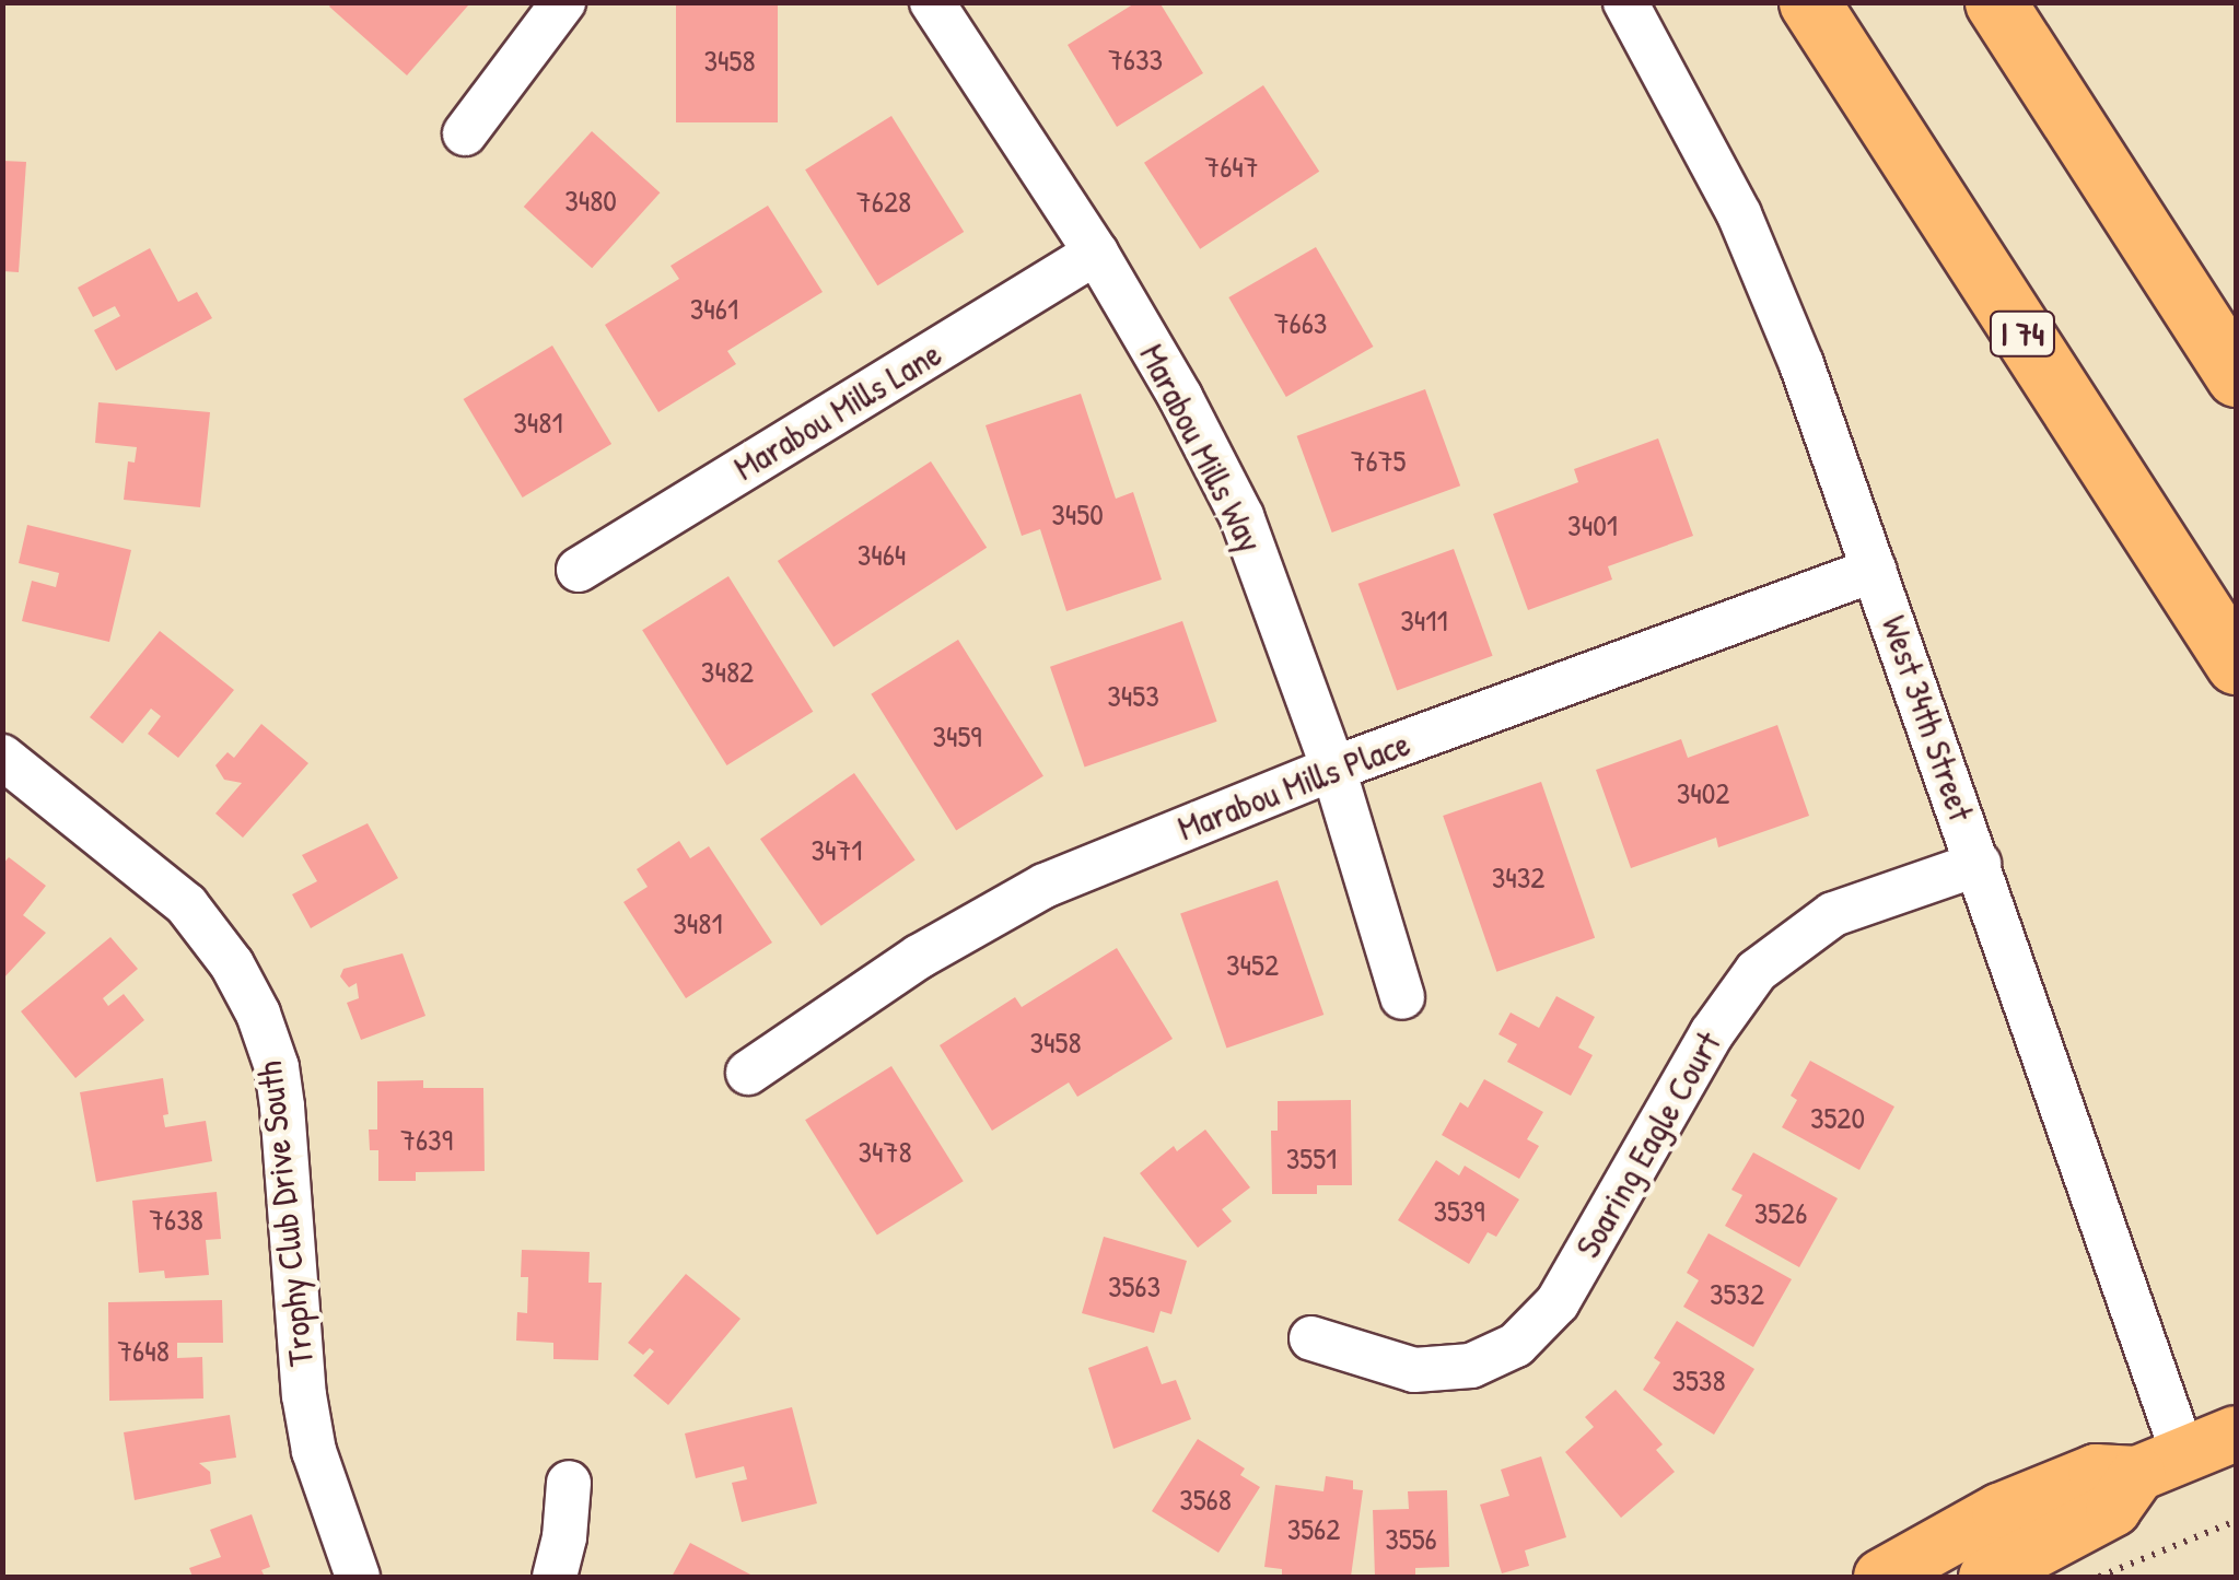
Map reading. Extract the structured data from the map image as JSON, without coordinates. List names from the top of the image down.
{
  "streets": {
    "highway": ["I 74"],
    "street": [
      "Marabou Mills Lane",
      "Marabou Mills Way",
      "West 34th Street",
      "Marabou Mills Place",
      "Soaring Eagle Court",
      "Trophy Club Drive South"
    ]
  },
  "crossings": [
    ["Marabou Mills Lane", "Marabou Mills Way"],
    ["Marabou Mills Way", "Marabou Mills Place"],
    ["West 34th Street", "Marabou Mills Place"],
    ["West 34th Street", "Soaring Eagle Court"]
  ],
  "house_numbers": [
    "7633",
    "3458",
    "7647",
    "3480",
    "7628",
    "3461",
    "7663",
    "3481",
    "7675",
    "3450",
    "3401",
    "3464",
    "3411",
    "3482",
    "3453",
    "3459",
    "3402",
    "3471",
    "3432",
    "3481",
    "3452",
    "3458",
    "3520",
    "7639",
    "3478",
    "3551",
    "3539",
    "3526",
    "7638",
    "3563",
    "3532",
    "7648",
    "3538",
    "3568",
    "3562",
    "3556"
  ]
}
